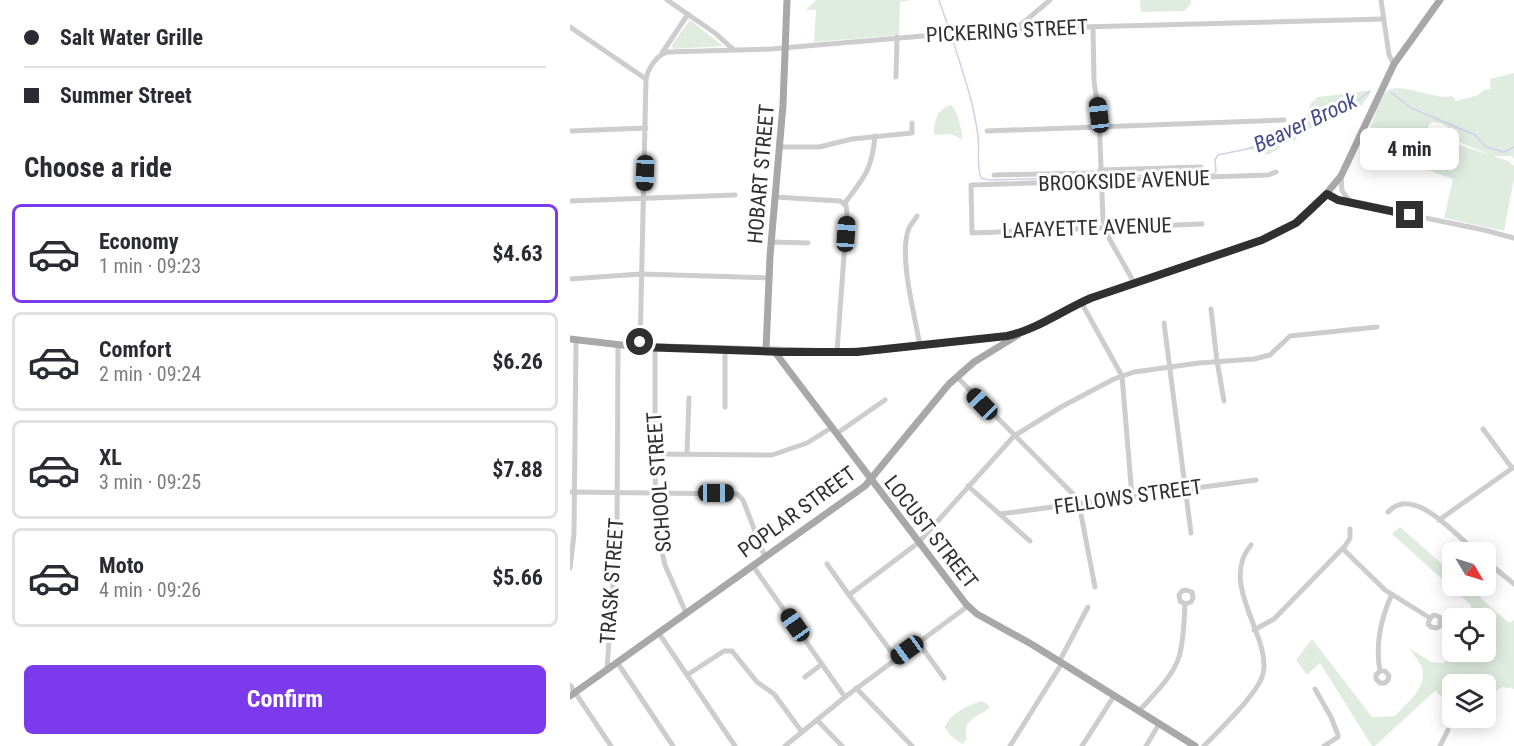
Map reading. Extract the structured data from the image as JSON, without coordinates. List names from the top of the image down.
{
  "streets": {
    "main road": ["HOBART STREET", "POPLAR STREET", "LOCUST STREET"],
    "street": [
      "PICKERING STREET",
      "BROOKSIDE AVENUE",
      "LAFAYETTE AVENUE",
      "SCHOOL STREET",
      "FELLOWS STREET",
      "TRASK STREET"
    ]
  },
  "crossings": [
    ["PICKERING STREET", "HOBART STREET"],
    ["HOBART STREET", "LOCUST STREET"],
    ["BROOKSIDE AVENUE", "LAFAYETTE AVENUE"],
    ["SCHOOL STREET", "POPLAR STREET"],
    ["POPLAR STREET", "LOCUST STREET"],
    ["POPLAR STREET", "TRASK STREET"]
  ],
  "water": ["Beaver Brook"],
  "north": "bottom right",
  "page": {
    "banner": ["Salt Water Grille", "Summer Street"],
    "bubble": "4 min",
    "heading": "Choose a ride",
    "list": [
      {
        "name": "Economy",
        "note": "1 min · 09:23",
        "value": "$4.63"
      },
      {
        "name": "Comfort",
        "note": "2 min · 09:24",
        "value": "$6.26"
      },
      {
        "name": "XL",
        "note": "3 min · 09:25",
        "value": "$7.88"
      },
      {
        "name": "Moto",
        "note": "4 min · 09:26",
        "value": "$5.66"
      }
    ],
    "buttons": "Confirm"
  }
}
